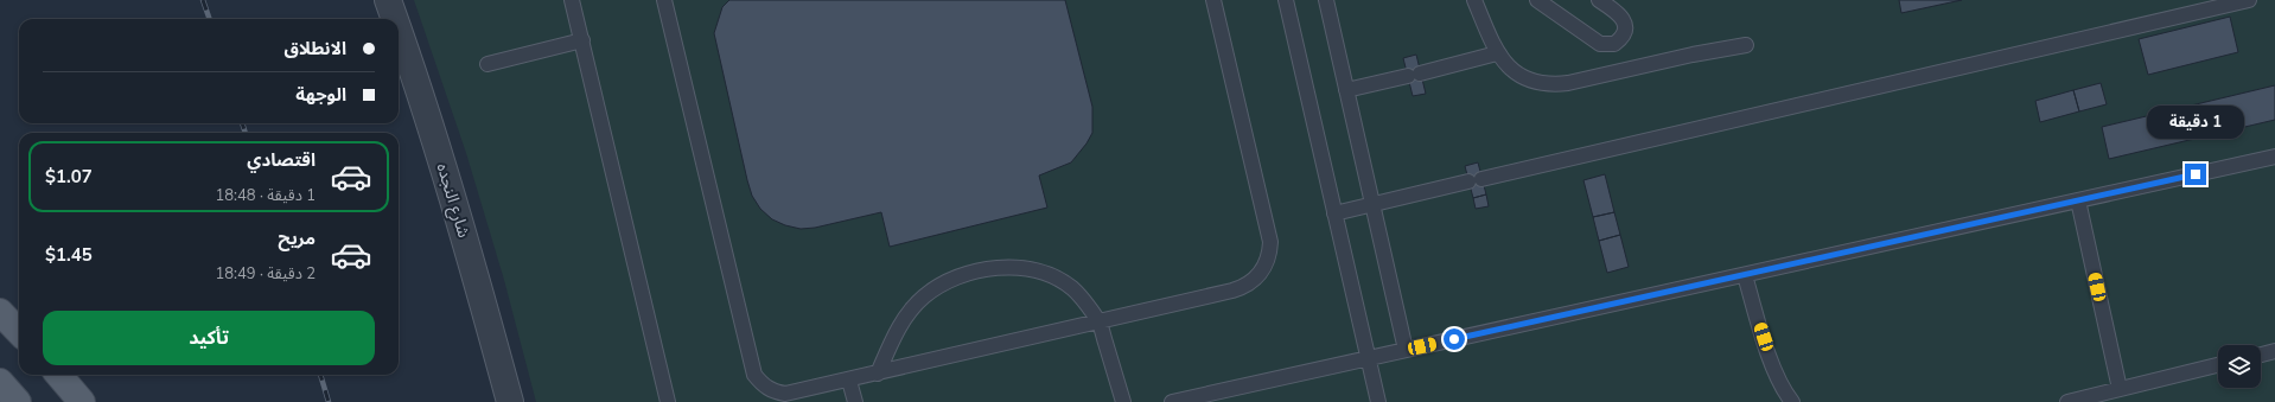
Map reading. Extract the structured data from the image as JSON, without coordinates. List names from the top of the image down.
{
  "streets": {
    "street": ["شارع النجده"]
  },
  "page": {
    "banner": ["الانطلاق", "الوجهة"],
    "bubble": "1 دقيقة",
    "list": [
      {
        "name": "اقتصادي",
        "note": "1 دقيقة · 18:48",
        "value": "$1.07"
      },
      {
        "name": "مريح",
        "note": "2 دقيقة · 18:49",
        "value": "$1.45"
      }
    ],
    "buttons": "تأكيد"
  }
}
